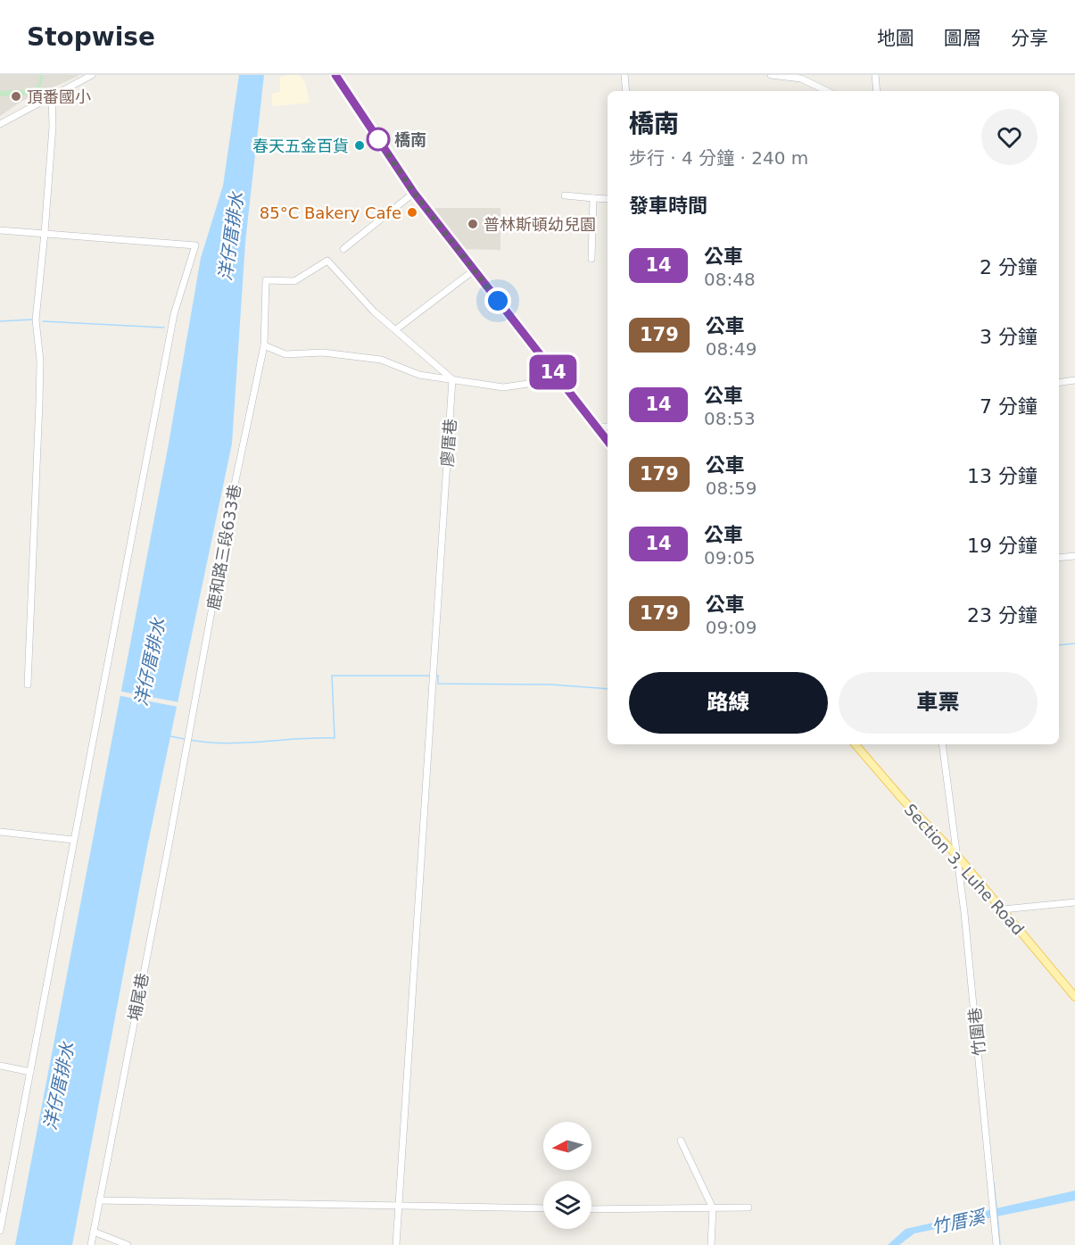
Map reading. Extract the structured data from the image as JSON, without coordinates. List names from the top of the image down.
{
  "streets": {
    "main road": ["Section 3, Luhe Road"],
    "street": [
      "廖厝巷",
      "鹿和路三段633巷",
      "埔尾巷",
      "竹圍巷"
    ]
  },
  "crossings": [
    ["鹿和路三段633巷", "埔尾巷"],
    ["Section 3, Luhe Road", "竹圍巷"]
  ],
  "water": ["洋仔厝排水", "竹厝溪"],
  "places": [
    "頂番國小",
    "橋南",
    "春天五金百貨",
    "85°C Bakery Cafe",
    "普林斯頓幼兒園"
  ],
  "lines": ["bus line 14"],
  "north": "left",
  "page": {
    "header": "Stopwise",
    "nav": ["地圖", "圖層", "分享"],
    "on_map": "14",
    "heading": [
      ["橋南", "步行 · 4 分鐘 · 240 m"],
      "發車時間"
    ],
    "list": [
      {
        "mark": "14",
        "name": "公車",
        "note": "08:48",
        "value": "2 分鐘"
      },
      {
        "mark": "179",
        "name": "公車",
        "note": "08:49",
        "value": "3 分鐘"
      },
      {
        "mark": "14",
        "name": "公車",
        "note": "08:53",
        "value": "7 分鐘"
      },
      {
        "mark": "179",
        "name": "公車",
        "note": "08:59",
        "value": "13 分鐘"
      },
      {
        "mark": "14",
        "name": "公車",
        "note": "09:05",
        "value": "19 分鐘"
      },
      {
        "mark": "179",
        "name": "公車",
        "note": "09:09",
        "value": "23 分鐘"
      }
    ],
    "buttons": ["路線", "車票"]
  }
}
